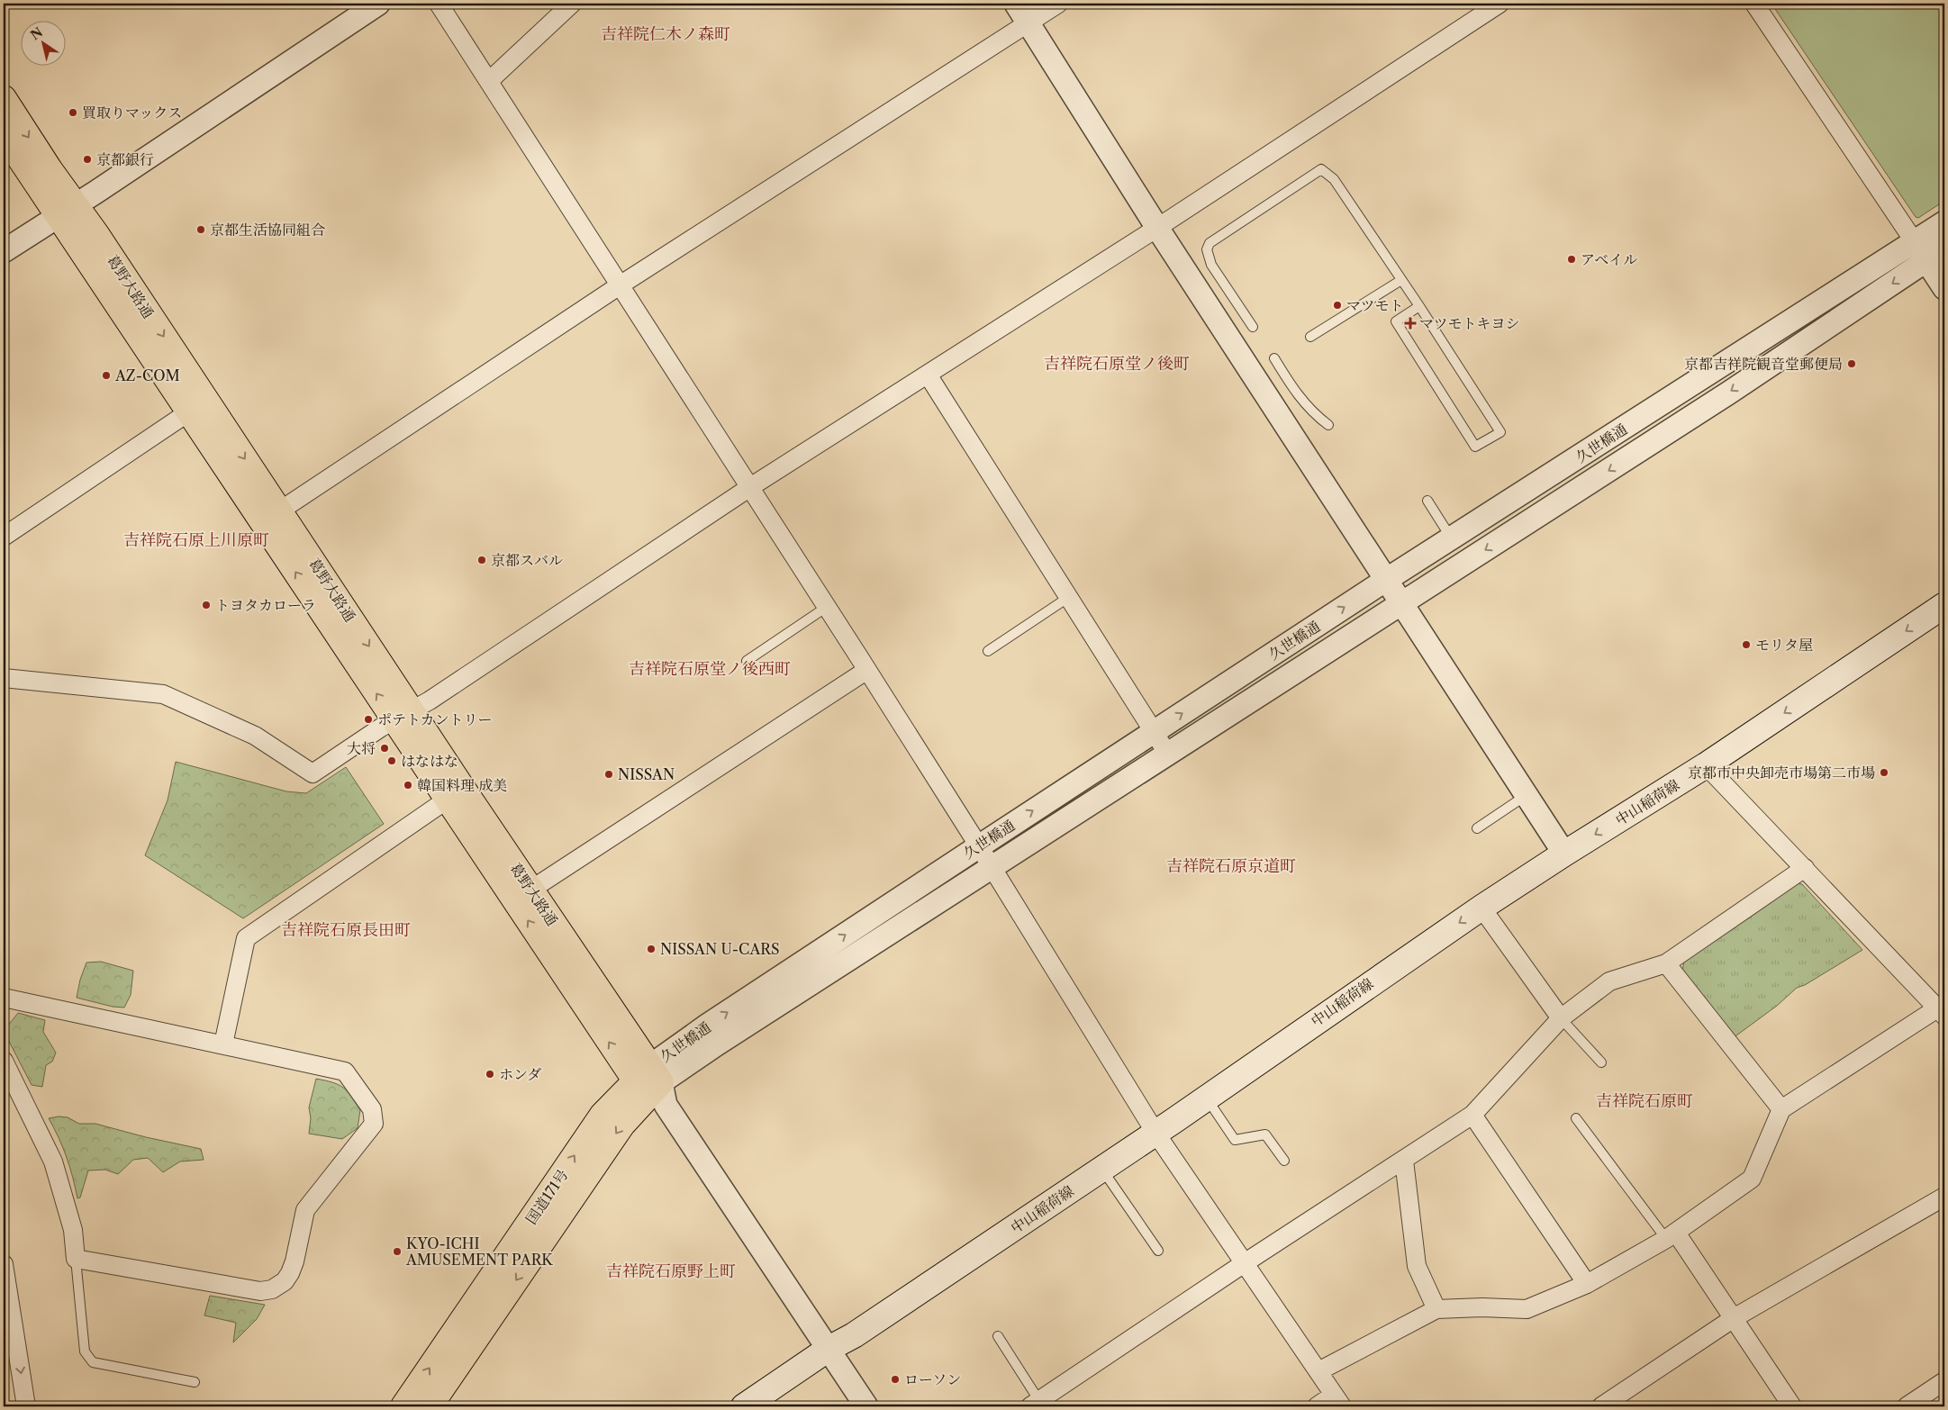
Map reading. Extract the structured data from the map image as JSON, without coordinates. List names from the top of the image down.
{
  "streets": {
    "highway": ["葛野大路通", "国道171号"],
    "main road": ["中山稲荷線"],
    "street": ["久世橋通"]
  },
  "crossings": [
    ["葛野大路通", "久世橋通"],
    ["葛野大路通", "国道171号"],
    ["久世橋通", "国道171号"]
  ],
  "one_way": ["中山稲荷線"],
  "districts": [
    "吉祥院仁木ノ森町",
    "吉祥院石原堂ノ後町",
    "吉祥院石原上川原町",
    "吉祥院石原堂ノ後西町",
    "吉祥院石原京道町",
    "吉祥院石原長田町",
    "吉祥院石原町",
    "吉祥院石原野上町"
  ],
  "places": {
    "other": [
      "買取りマックス",
      "京都銀行",
      "京都生活協同組合",
      "アベイル",
      "マツモト",
      "京都吉祥院観音堂郵便局",
      "AZ-COM",
      "京都スバル",
      "トヨタカローラ",
      "モリタ屋",
      "ポテトカントリー",
      "大将",
      "はなはな",
      "京都市中央卸売市場第二市場",
      "NISSAN",
      "韓国料理 成美",
      "NISSAN U-CARS",
      "ホンダ",
      "KYO-ICHI AMUSEMENT PARK",
      "ローソン"
    ],
    "health": ["マツモトキヨシ"]
  },
  "north": "top left"
}
